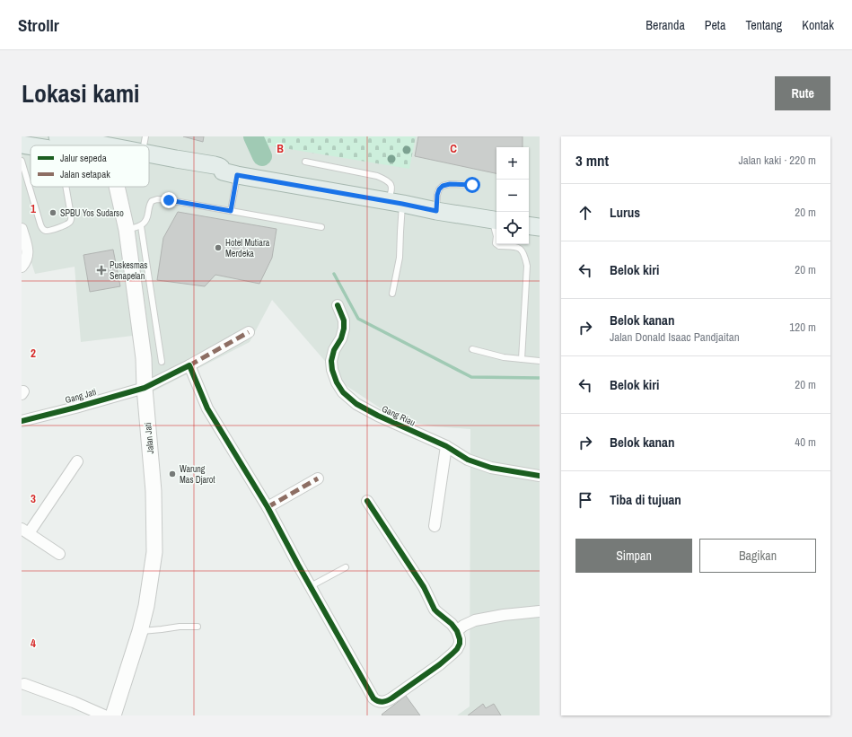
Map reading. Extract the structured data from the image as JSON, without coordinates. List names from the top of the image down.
{
  "streets": {
    "main road": ["Jalan Jati"],
    "street": ["Gang Jati", "Gang Riau"]
  },
  "crossings": [
    ["Gang Jati", "Jalan Jati"]
  ],
  "places": {
    "other": ["SPBU Yos Sudarso", "Hotel Mutiara Merdeka", "Warung Mas Djarot"],
    "health": ["Puskesmas Senapelan"]
  },
  "legend": ["Jalur sepeda", "Jalan setapak"],
  "page": {
    "header": "Strollr",
    "nav": [
      "Beranda",
      "Peta",
      "Tentang",
      "Kontak"
    ],
    "title": "Lokasi kami",
    "buttons": [
      "Rute",
      ["Simpan", "Bagikan"]
    ],
    "heading": ["3 mnt", "Jalan kaki · 220 m"],
    "map_buttons": ["+", "−"],
    "list": [
      ["Lurus", "20 m"],
      ["Belok kiri", "20 m"],
      ["Belok kanan", "Jalan Donald Isaac Pandjaitan", "120 m"],
      ["Belok kiri", "20 m"],
      ["Belok kanan", "40 m"],
      "Tiba di tujuan"
    ]
  },
  "grid": {
    "columns": ["B", "C"],
    "rows": [
      "1",
      "2",
      "3",
      "4"
    ]
  }
}
